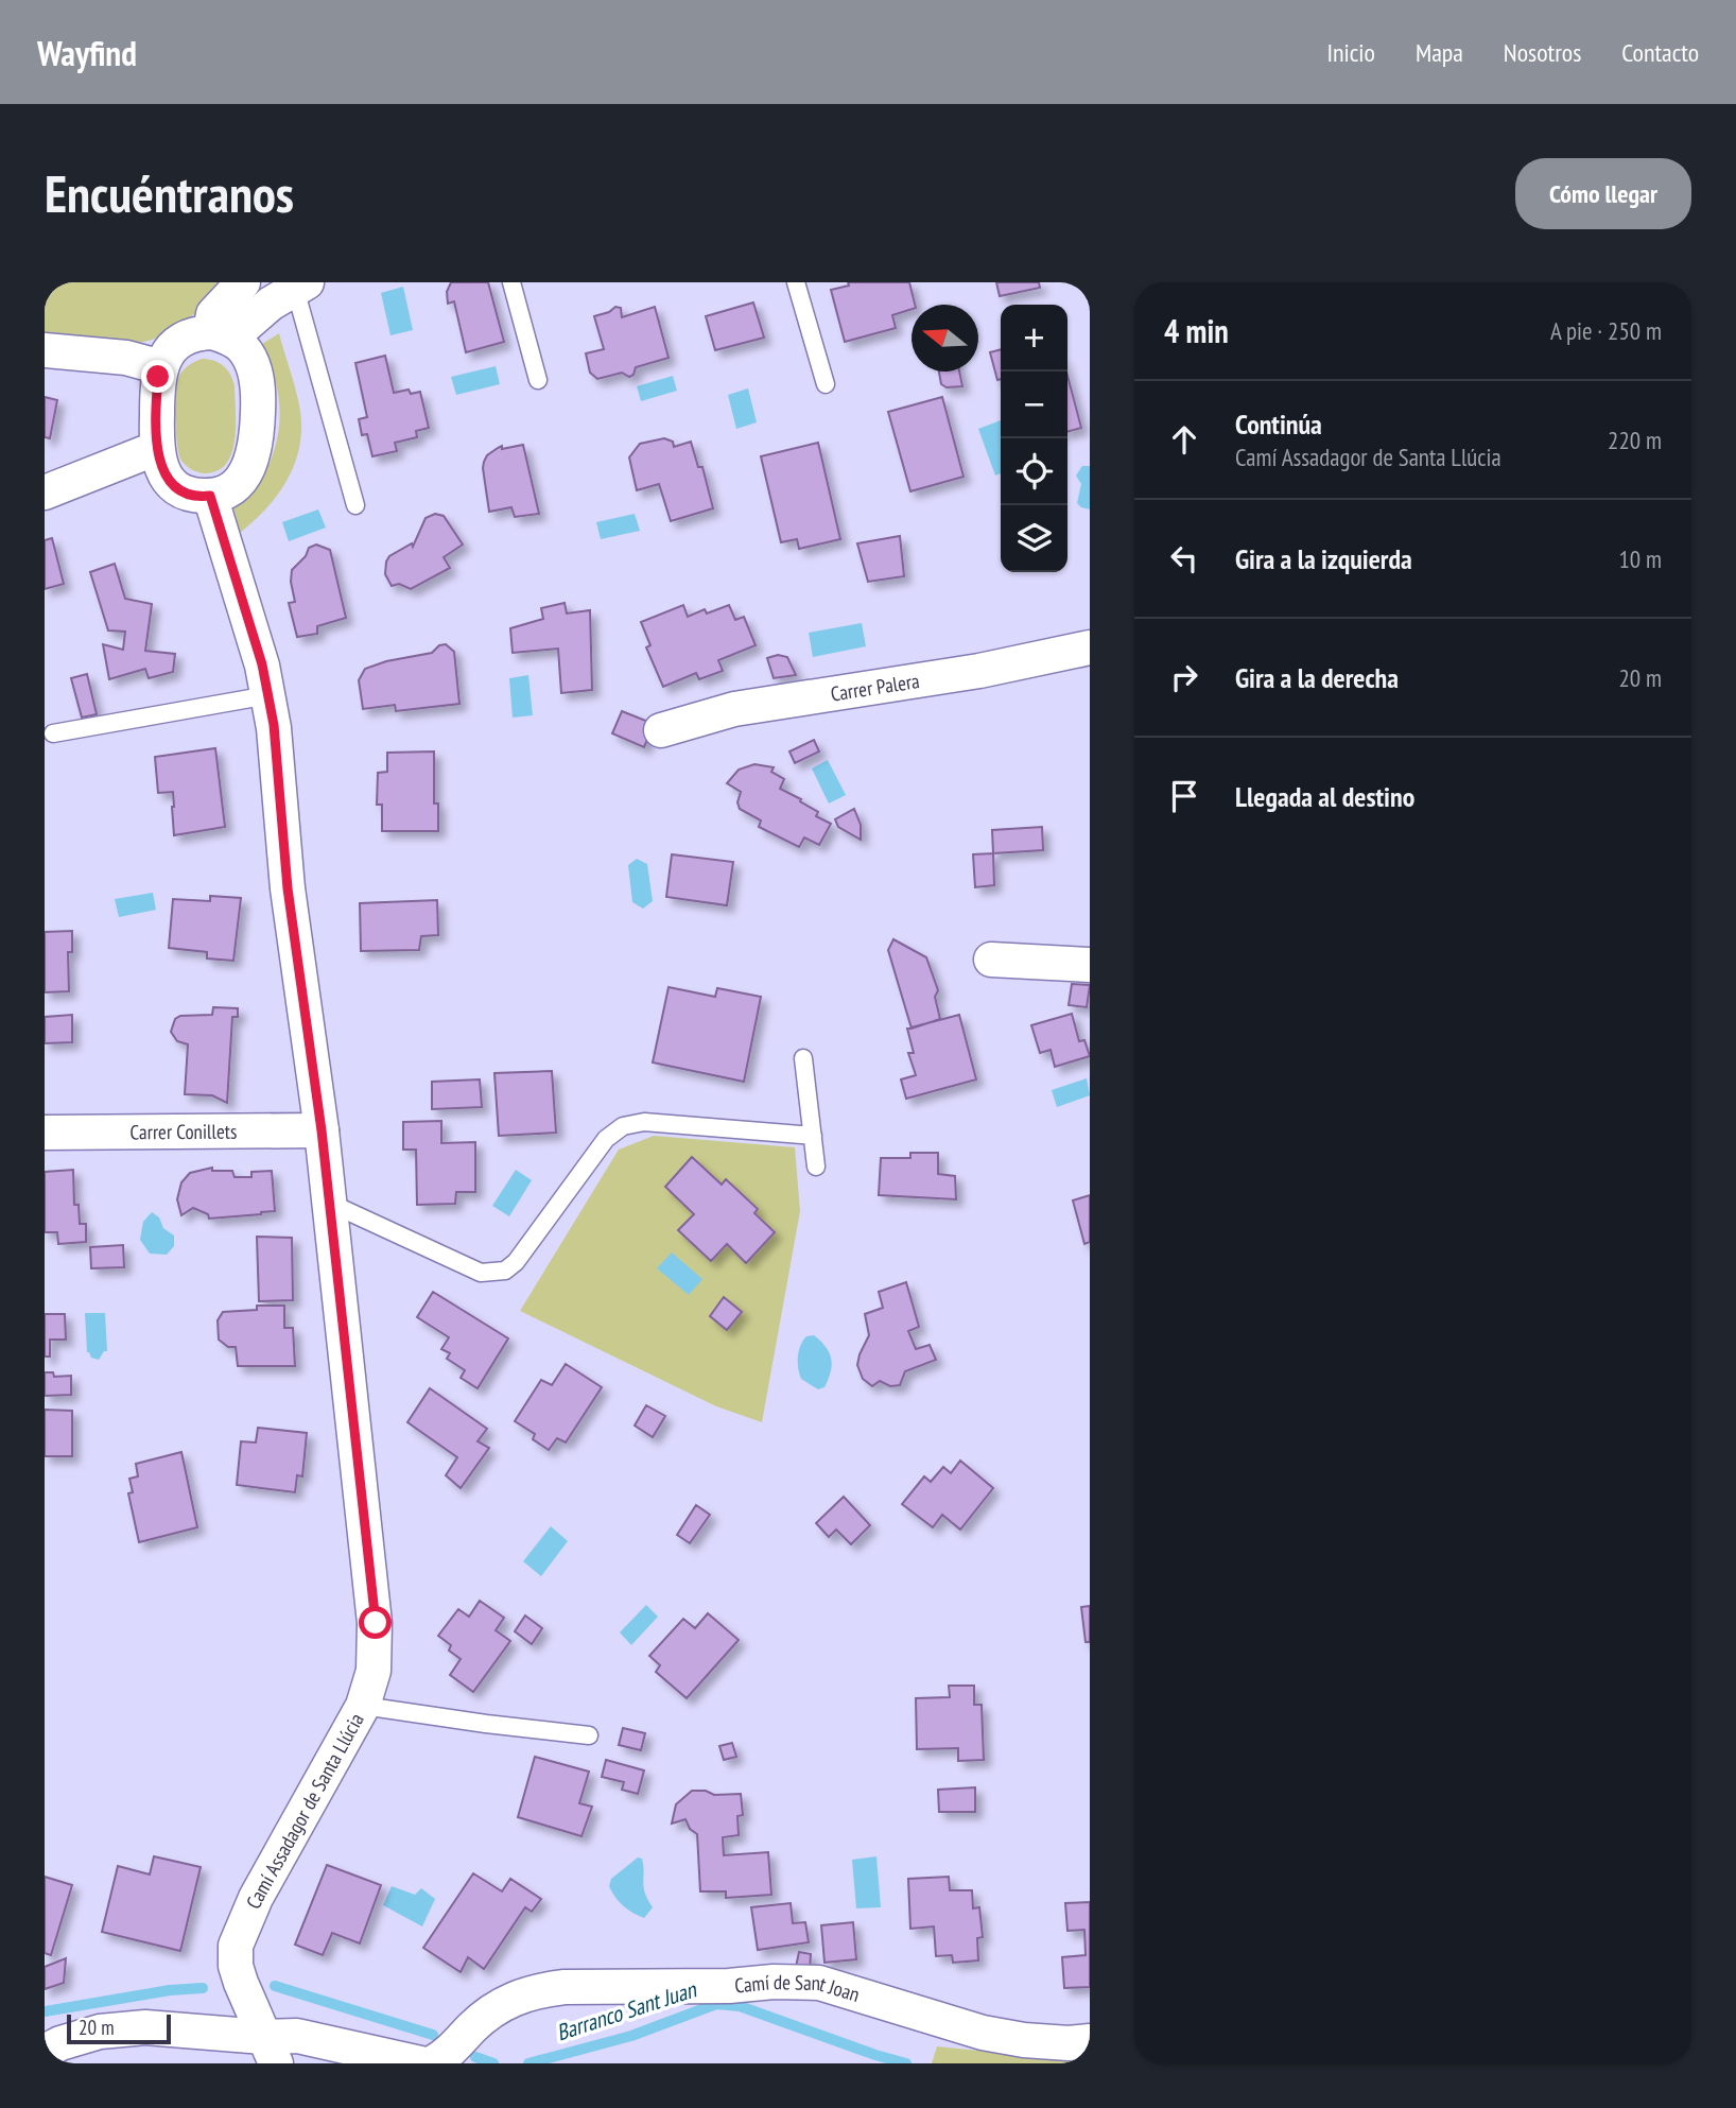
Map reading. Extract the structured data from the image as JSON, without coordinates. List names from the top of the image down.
{
  "streets": {
    "street": [
      "Carrer Palera",
      "Carrer Conillets",
      "Camí Assadagor de Santa Llúcia",
      "Camí de Sant Joan"
    ]
  },
  "crossings": [
    ["Carrer Conillets", "Camí Assadagor de Santa Llúcia"]
  ],
  "water": ["Barranco Sant Juan"],
  "scale_bar": "20 m",
  "north": "left",
  "page": {
    "header": "Wayfind",
    "nav": [
      "Inicio",
      "Mapa",
      "Nosotros",
      "Contacto"
    ],
    "buttons": "Cómo llegar",
    "title": "Encuéntranos",
    "heading": ["4 min", "A pie · 250 m"],
    "map_buttons": ["+", "−"],
    "list": [
      ["Continúa", "Camí Assadagor de Santa Llúcia", "220 m"],
      ["Gira a la izquierda", "10 m"],
      ["Gira a la derecha", "20 m"],
      "Llegada al destino"
    ],
    "scale": "20 m"
  }
}
